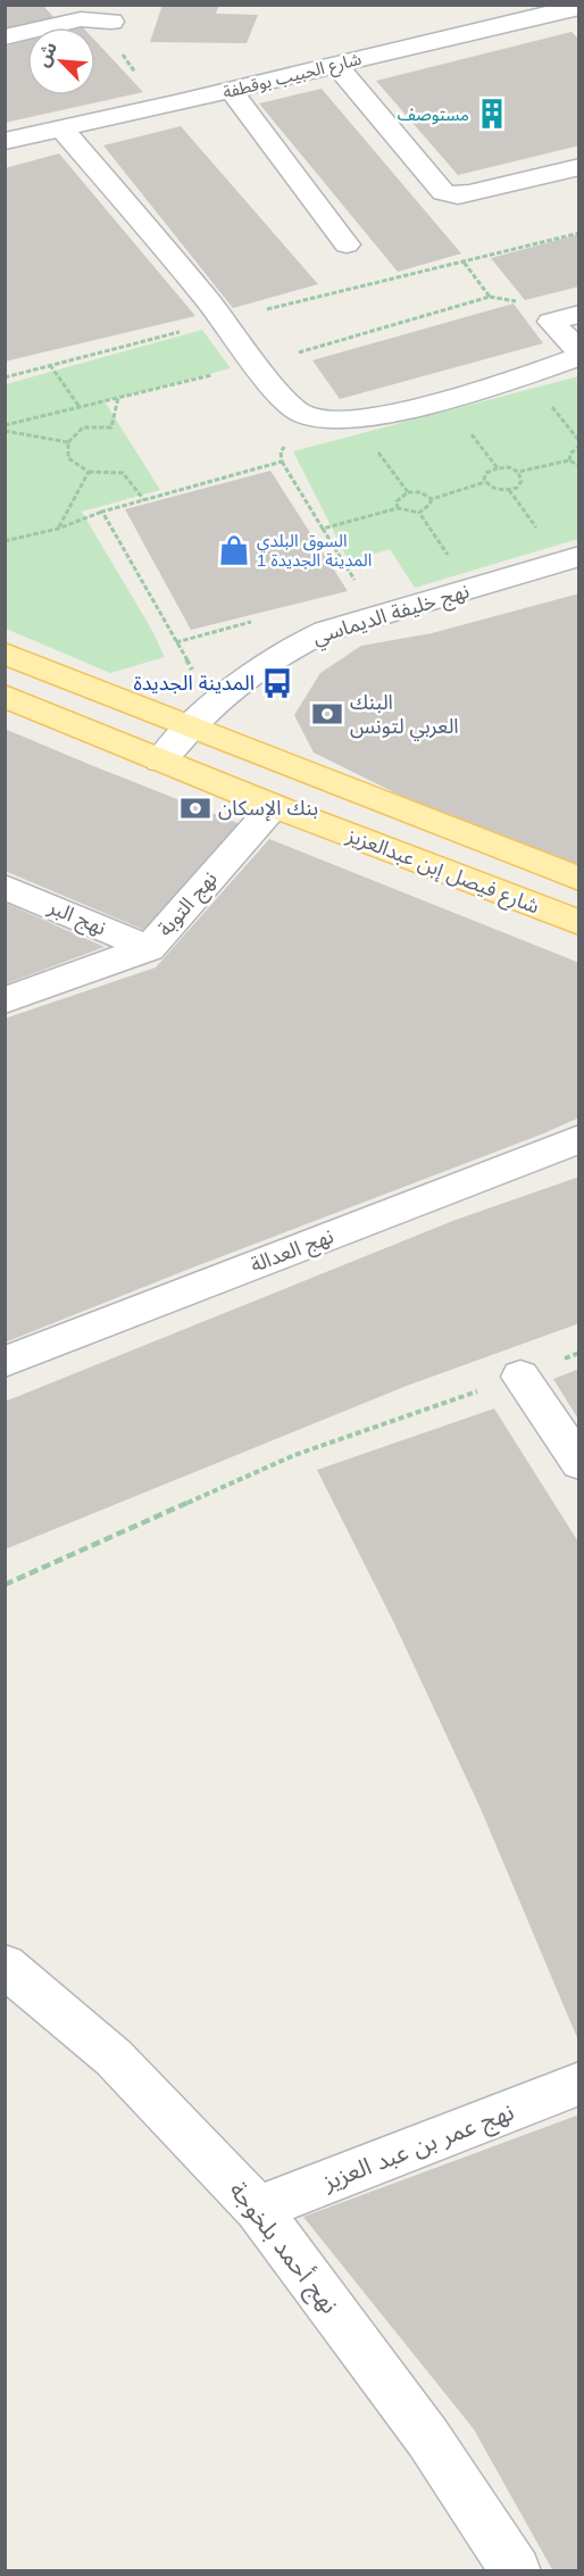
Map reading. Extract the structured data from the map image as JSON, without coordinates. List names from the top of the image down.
{
  "streets": {
    "main road": ["شارع فيصل إبن عبدالعزيز"],
    "street": [
      "شارع الحبيب بوقطفة",
      "نهج خليفة الديماسي",
      "نهج التوبة",
      "نهج البر",
      "نهج العدالة",
      "نهج عمر بن عبد العزيز",
      "نهج أحمد بلخوجة"
    ]
  },
  "crossings": [
    ["نهج خليفة الديماسي", "شارع فيصل إبن عبدالعزيز"],
    ["شارع فيصل إبن عبدالعزيز", "نهج التوبة"],
    ["نهج التوبة", "نهج البر"],
    ["نهج عمر بن عبد العزيز", "نهج أحمد بلخوجة"]
  ],
  "places": {
    "building": ["مستوصف"],
    "shop": ["السوق البلدي المدينة الجديدة 1"],
    "bus stop": ["المدينة الجديدة"],
    "bank": ["البنك العربي لتونس", "بنك الإسكان"]
  },
  "north": "top left"
}
